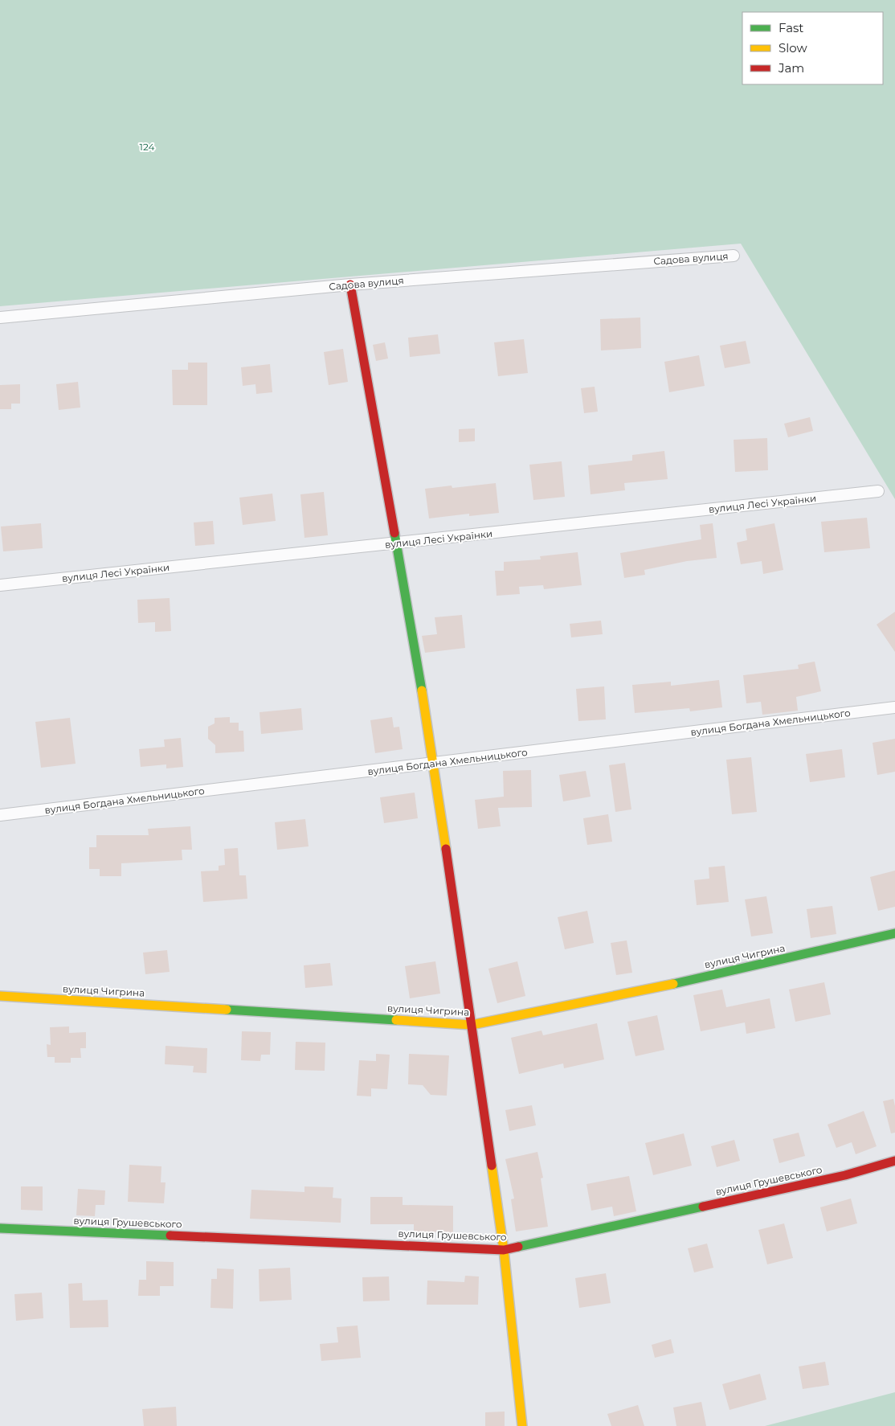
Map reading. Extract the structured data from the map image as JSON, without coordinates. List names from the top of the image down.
{
  "streets": {
    "street": [
      "Садова вулиця",
      "вулиця Лесі Українки",
      "вулиця Богдана Хмельницького",
      "вулиця Чигрина",
      "вулиця Грушевського"
    ]
  },
  "parks": ["124"],
  "legend": ["Fast", "Slow", "Jam"]
}
